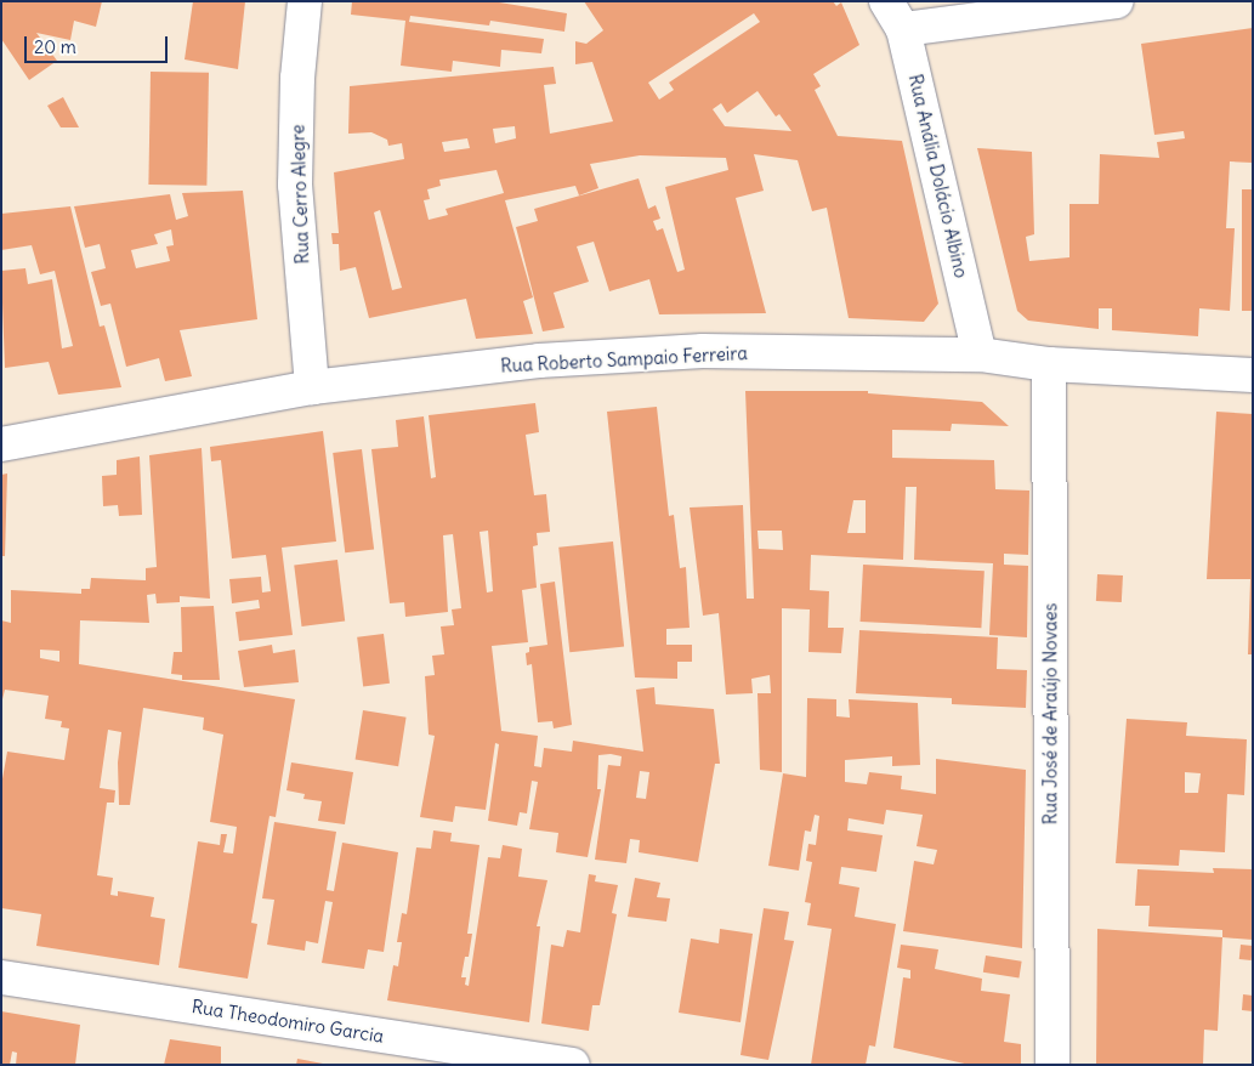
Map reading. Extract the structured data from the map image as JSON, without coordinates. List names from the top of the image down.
{
  "streets": {
    "street": [
      "Rua Anália Dolácio Albino",
      "Rua Cerro Alegre",
      "Rua Roberto Sampaio Ferreira",
      "Rua José de Araújo Novaes",
      "Rua Theodomiro Garcia"
    ]
  },
  "crossings": [
    ["Rua Anália Dolácio Albino", "Rua Roberto Sampaio Ferreira"],
    ["Rua Cerro Alegre", "Rua Roberto Sampaio Ferreira"],
    ["Rua Roberto Sampaio Ferreira", "Rua José de Araújo Novaes"]
  ],
  "scale_bar": "20 m"
}
